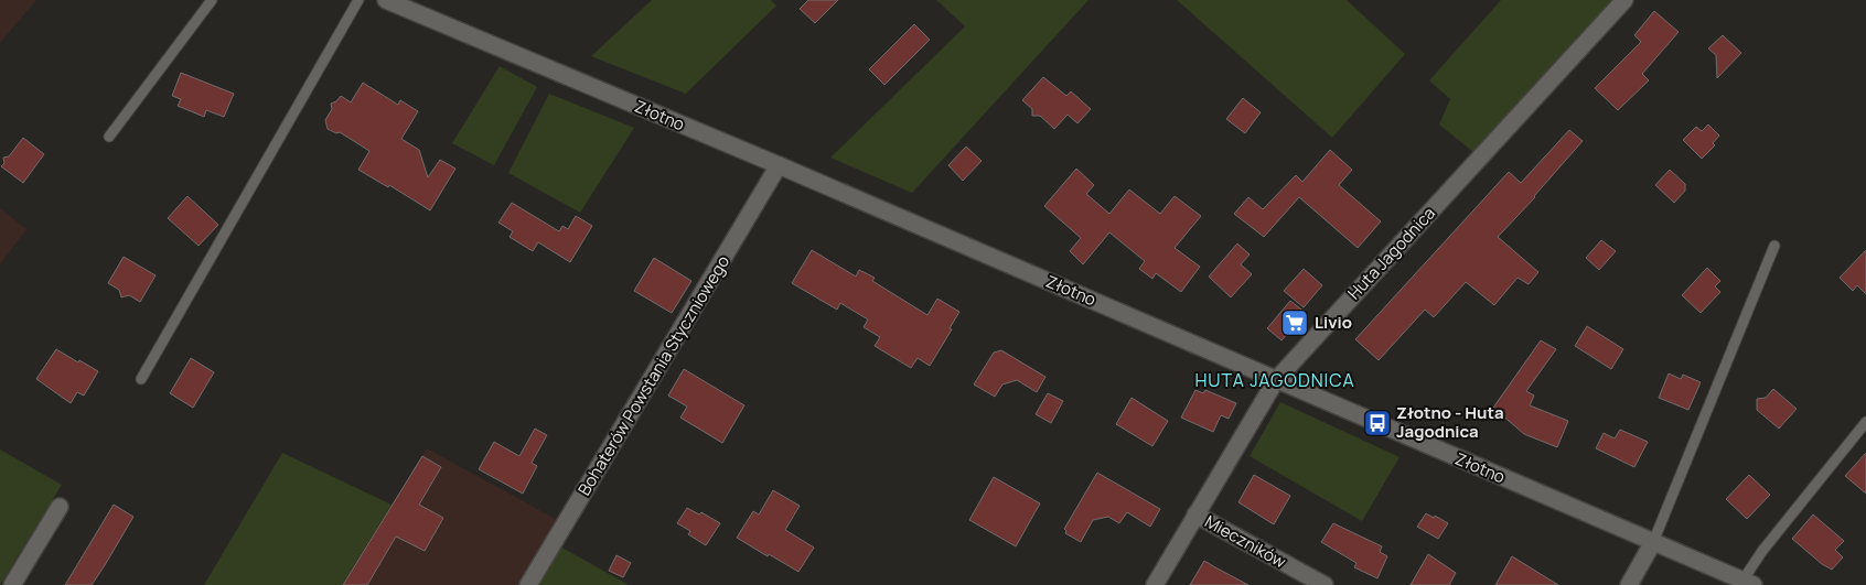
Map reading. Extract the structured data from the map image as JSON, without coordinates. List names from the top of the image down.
{
  "streets": {
    "street": [
      "Złotno",
      "Huta Jagodnica",
      "Bohaterów Powstania Styczniowego",
      "Mieczników"
    ]
  },
  "crossings": [
    ["Złotno", "Huta Jagodnica"],
    ["Złotno", "Bohaterów Powstania Styczniowego"],
    ["Huta Jagodnica", "Mieczników"]
  ],
  "districts": ["HUTA JAGODNICA"],
  "places": {
    "supermarket": ["Livio"],
    "bus stop": ["Złotno - Huta Jagodnica"]
  }
}
